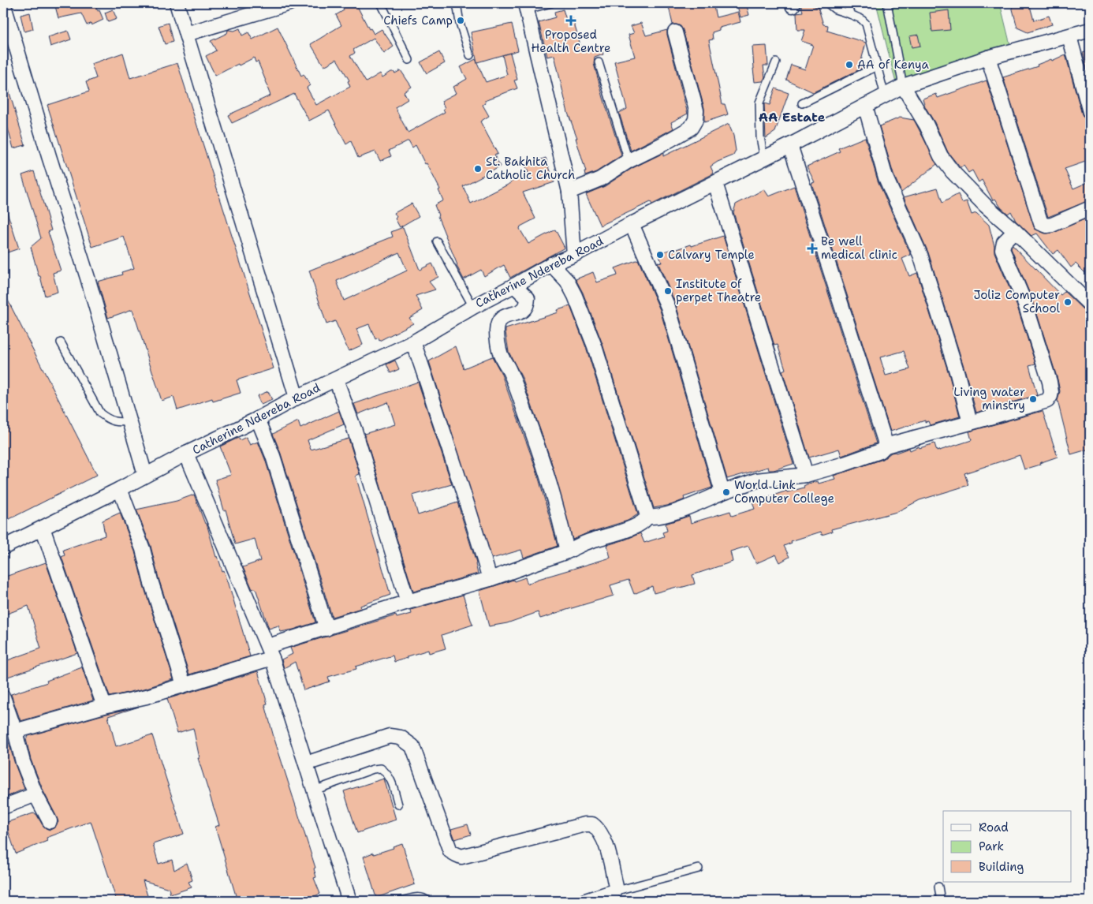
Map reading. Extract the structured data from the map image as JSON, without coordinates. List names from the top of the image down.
{
  "streets": {
    "street": ["Catherine Ndereba Road"]
  },
  "districts": ["AA Estate"],
  "places": {
    "other": [
      "Chiefs Camp",
      "AA of Kenya",
      "St. Bakhita Catholic Church",
      "Calvary Temple",
      "Institute of perpet Theatre",
      "Joliz Computer School",
      "Living water minstry",
      "World Link Computer College"
    ],
    "health": ["Proposed Health Centre", "Be well medical clinic"]
  },
  "legend": ["Road", "Park", "Building"]
}
